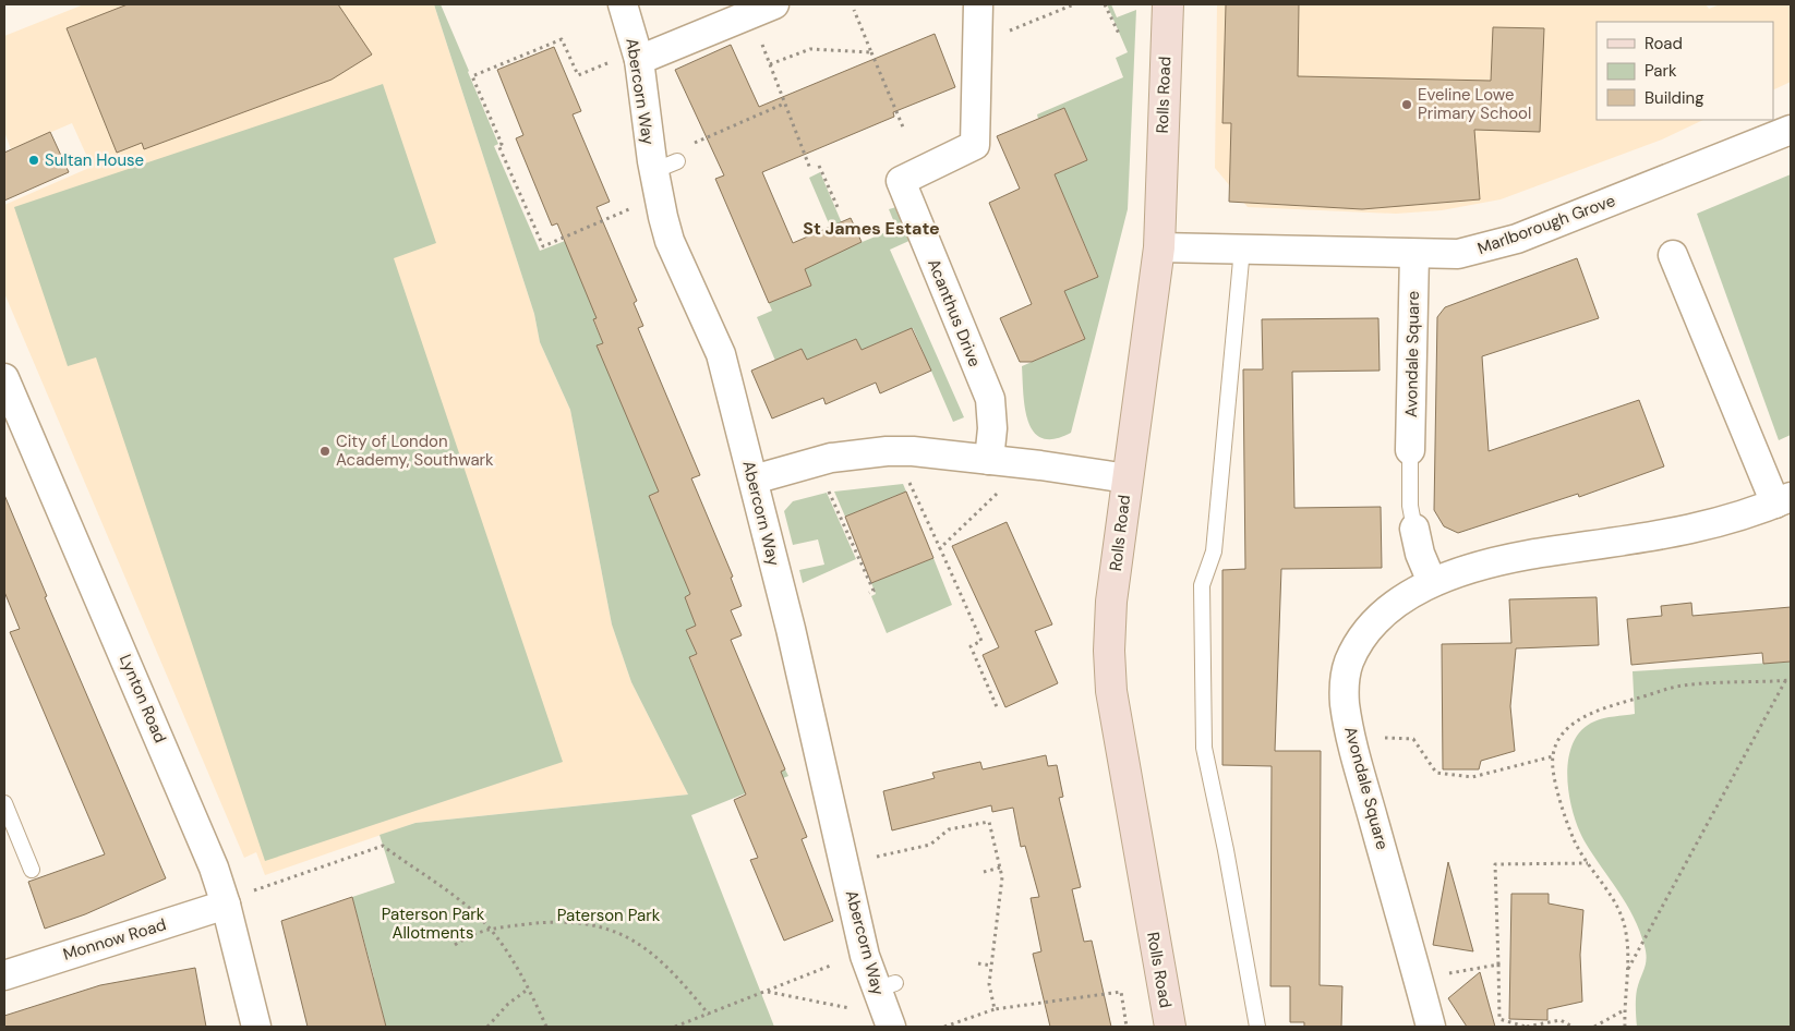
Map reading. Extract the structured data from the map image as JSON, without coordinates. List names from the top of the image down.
{
  "streets": {
    "main road": ["Rolls Road"],
    "street": [
      "Abercorn Way",
      "Marlborough Grove",
      "Acanthus Drive",
      "Avondale Square",
      "Lynton Road",
      "Monnow Road"
    ]
  },
  "crossings": [
    ["Rolls Road", "Marlborough Grove"],
    ["Marlborough Grove", "Avondale Square"],
    ["Lynton Road", "Monnow Road"]
  ],
  "districts": ["St James Estate"],
  "parks": ["Paterson Park Allotments", "Paterson Park"],
  "places": ["Eveline Lowe Primary School", "Sultan House", "City of London Academy, Southwark"],
  "legend": ["Road", "Park", "Building"]
}
